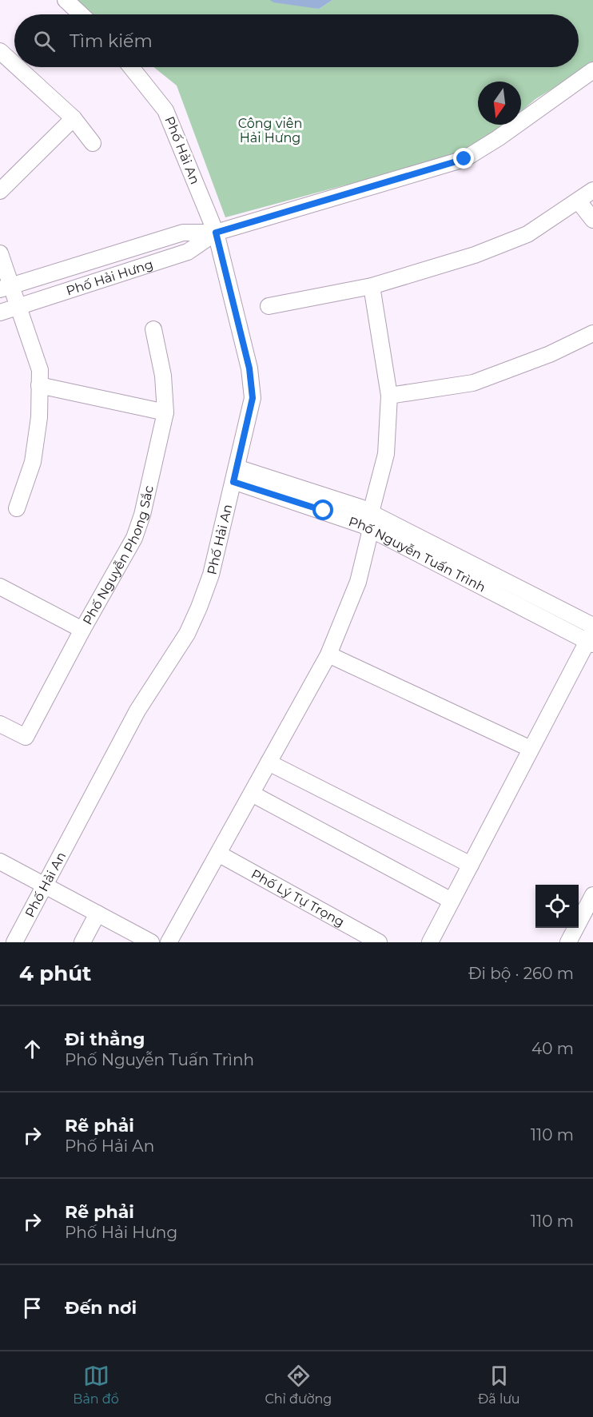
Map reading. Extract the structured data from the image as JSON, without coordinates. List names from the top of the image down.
{
  "streets": {
    "street": [
      "Phố Hải An",
      "Phố Hải Hưng",
      "Phố Nguyễn Phong Sắc",
      "Phố Nguyễn Tuấn Trình",
      "Phố Lý Tự Trọng"
    ]
  },
  "crossings": [
    ["Phố Hải An", "Phố Hải Hưng"],
    ["Phố Hải An", "Phố Nguyễn Tuấn Trình"]
  ],
  "parks": ["Công viên Hải Hưng"],
  "north": "bottom",
  "page": {
    "search": "Tìm kiếm",
    "heading": ["4 phút", "Đi bộ · 260 m"],
    "list": [
      ["Đi thẳng", "Phố Nguyễn Tuấn Trình", "40 m"],
      ["Rẽ phải", "Phố Hải An", "110 m"],
      ["Rẽ phải", "Phố Hải Hưng", "110 m"],
      "Đến nơi"
    ],
    "nav": ["Bản đồ", "Chỉ đường", "Đã lưu"]
  }
}
